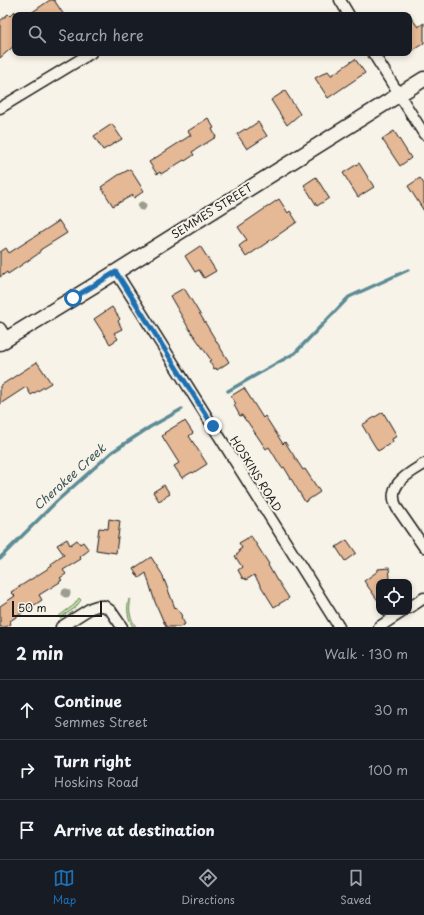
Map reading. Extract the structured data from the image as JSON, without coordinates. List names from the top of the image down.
{
  "streets": {
    "main road": ["SEMMES STREET"],
    "street": ["HOSKINS ROAD"]
  },
  "crossings": [
    ["SEMMES STREET", "HOSKINS ROAD"]
  ],
  "water": ["Cherokee Creek"],
  "scale_bar": "50 m",
  "page": {
    "search": "Search here",
    "scale": "50 m",
    "heading": ["2 min", "Walk · 130 m"],
    "list": [
      ["Continue", "Semmes Street", "30 m"],
      ["Turn right", "Hoskins Road", "100 m"],
      "Arrive at destination"
    ],
    "nav": ["Map", "Directions", "Saved"]
  }
}
